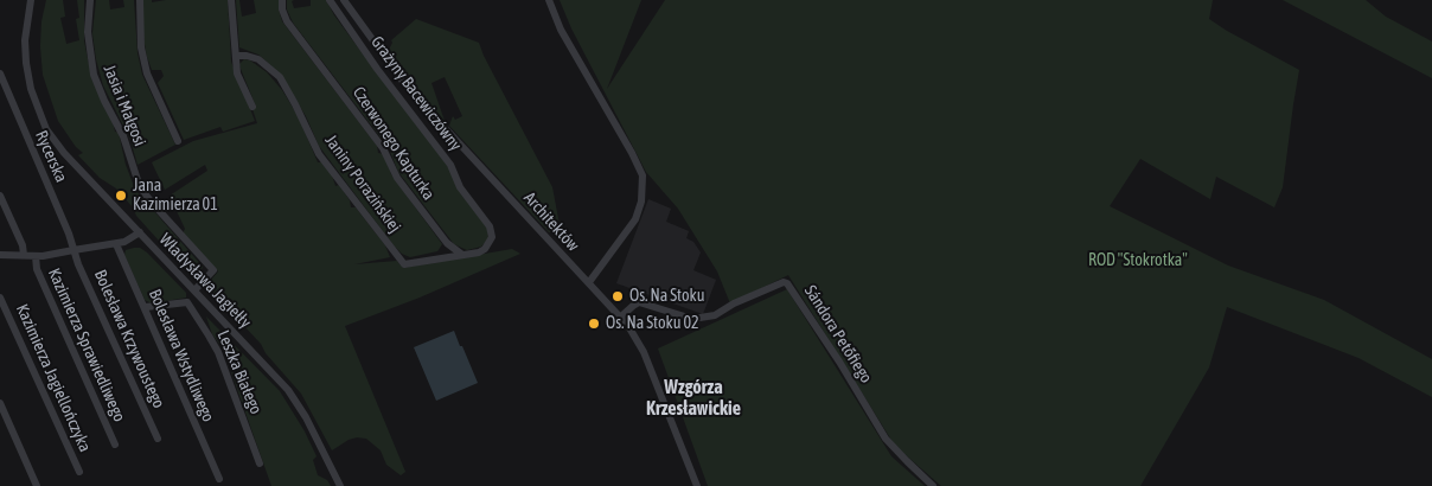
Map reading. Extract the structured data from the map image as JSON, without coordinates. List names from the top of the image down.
{
  "streets": {
    "street": [
      "Grażyny Bacewiczówny",
      "Jasia i Małgosi",
      "Czerwonego Kapturka",
      "Rycerska",
      "Janiny Porazińskiej",
      "Architektów",
      "Władysława Jagiełły",
      "Sándora Petőfiego",
      "Bolesława Krzywoustego",
      "Kazimierza Sprawiedliwego",
      "Bolesława Wstydliwego",
      "Leszka Białego",
      "Kazimierza Jagiellończyka"
    ]
  },
  "crossings": [
    ["Grażyny Bacewiczówny", "Janiny Porazińskiej"],
    ["Jasia i Małgosi", "Władysława Jagiełły"],
    ["Czerwonego Kapturka", "Janiny Porazińskiej"],
    ["Rycerska", "Bolesława Krzywoustego"],
    ["Architektów", "Sándora Petőfiego"],
    ["Bolesława Wstydliwego", "Leszka Białego"]
  ],
  "districts": ["Wzgórza Krzesławickie"],
  "parks": ["ROD \"Stokrotka\""],
  "places": ["Jana Kazimierza 01", "Os. Na Stoku", "Os. Na Stoku 02"]
}
